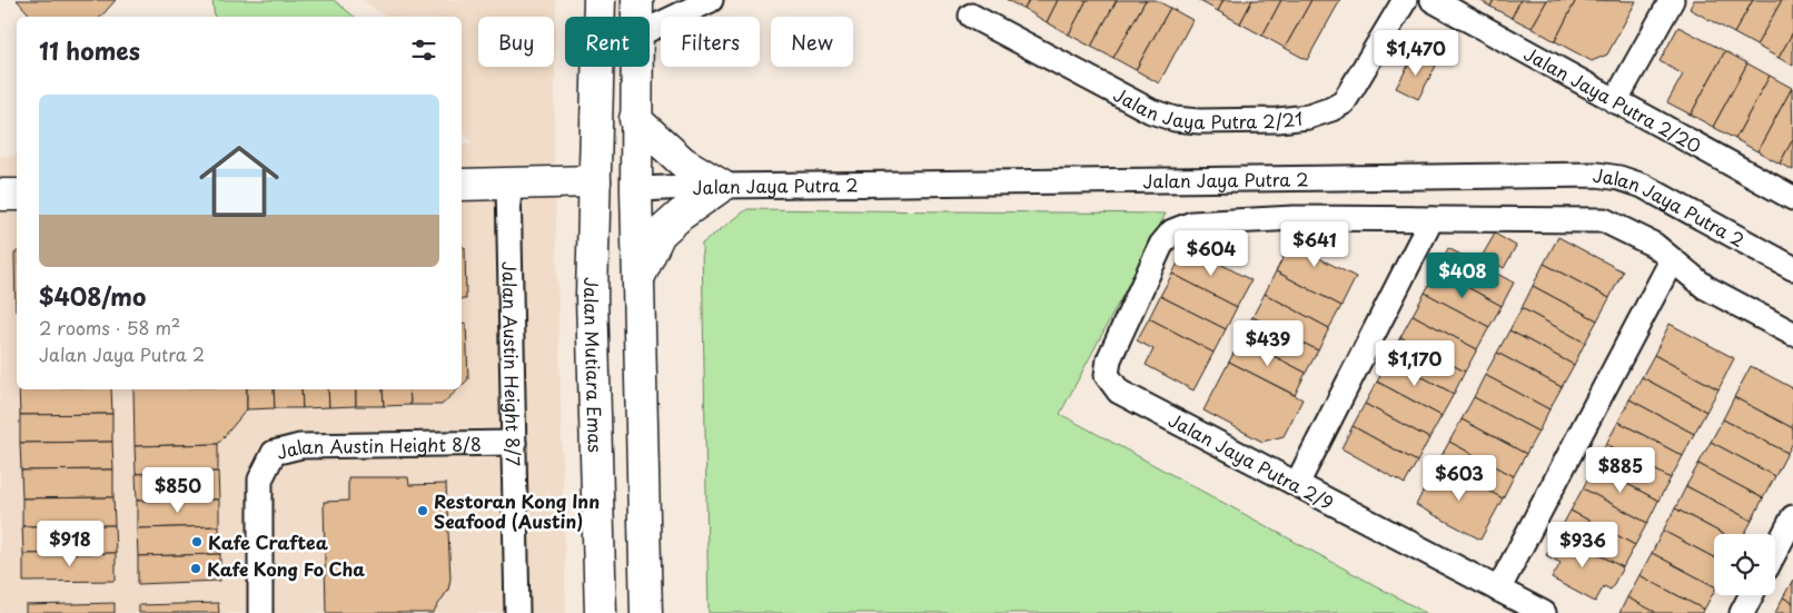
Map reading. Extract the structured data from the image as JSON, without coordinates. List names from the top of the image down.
{
  "streets": {
    "main road": ["Jalan Mutiara Emas"],
    "street": [
      "Jalan Jaya Putra 2/20",
      "Jalan Jaya Putra 2/21",
      "Jalan Jaya Putra 2",
      "Jalan Austin Height 8/7",
      "Jalan Austin Height 8/8",
      "Jalan Jaya Putra 2/9"
    ]
  },
  "crossings": [
    ["Jalan Austin Height 8/7", "Jalan Austin Height 8/8"]
  ],
  "places": ["Restoran Kong Inn Seafood (Austin)", "Kafe Craftea", "Kafe Kong Fo Cha"],
  "page": {
    "chip": [
      "Buy",
      "Rent",
      "Filters",
      "New"
    ],
    "heading": "11 homes",
    "price": [
      "$1,470",
      "$641",
      "$604",
      "$408",
      "$439",
      "$1,170",
      "$885",
      "$603",
      "$850",
      "$918",
      "$936"
    ],
    "list": [
      {
        "name": "$408/mo",
        "note": "2 rooms · 58 m² · Jalan Jaya Putra 2"
      }
    ]
  }
}
